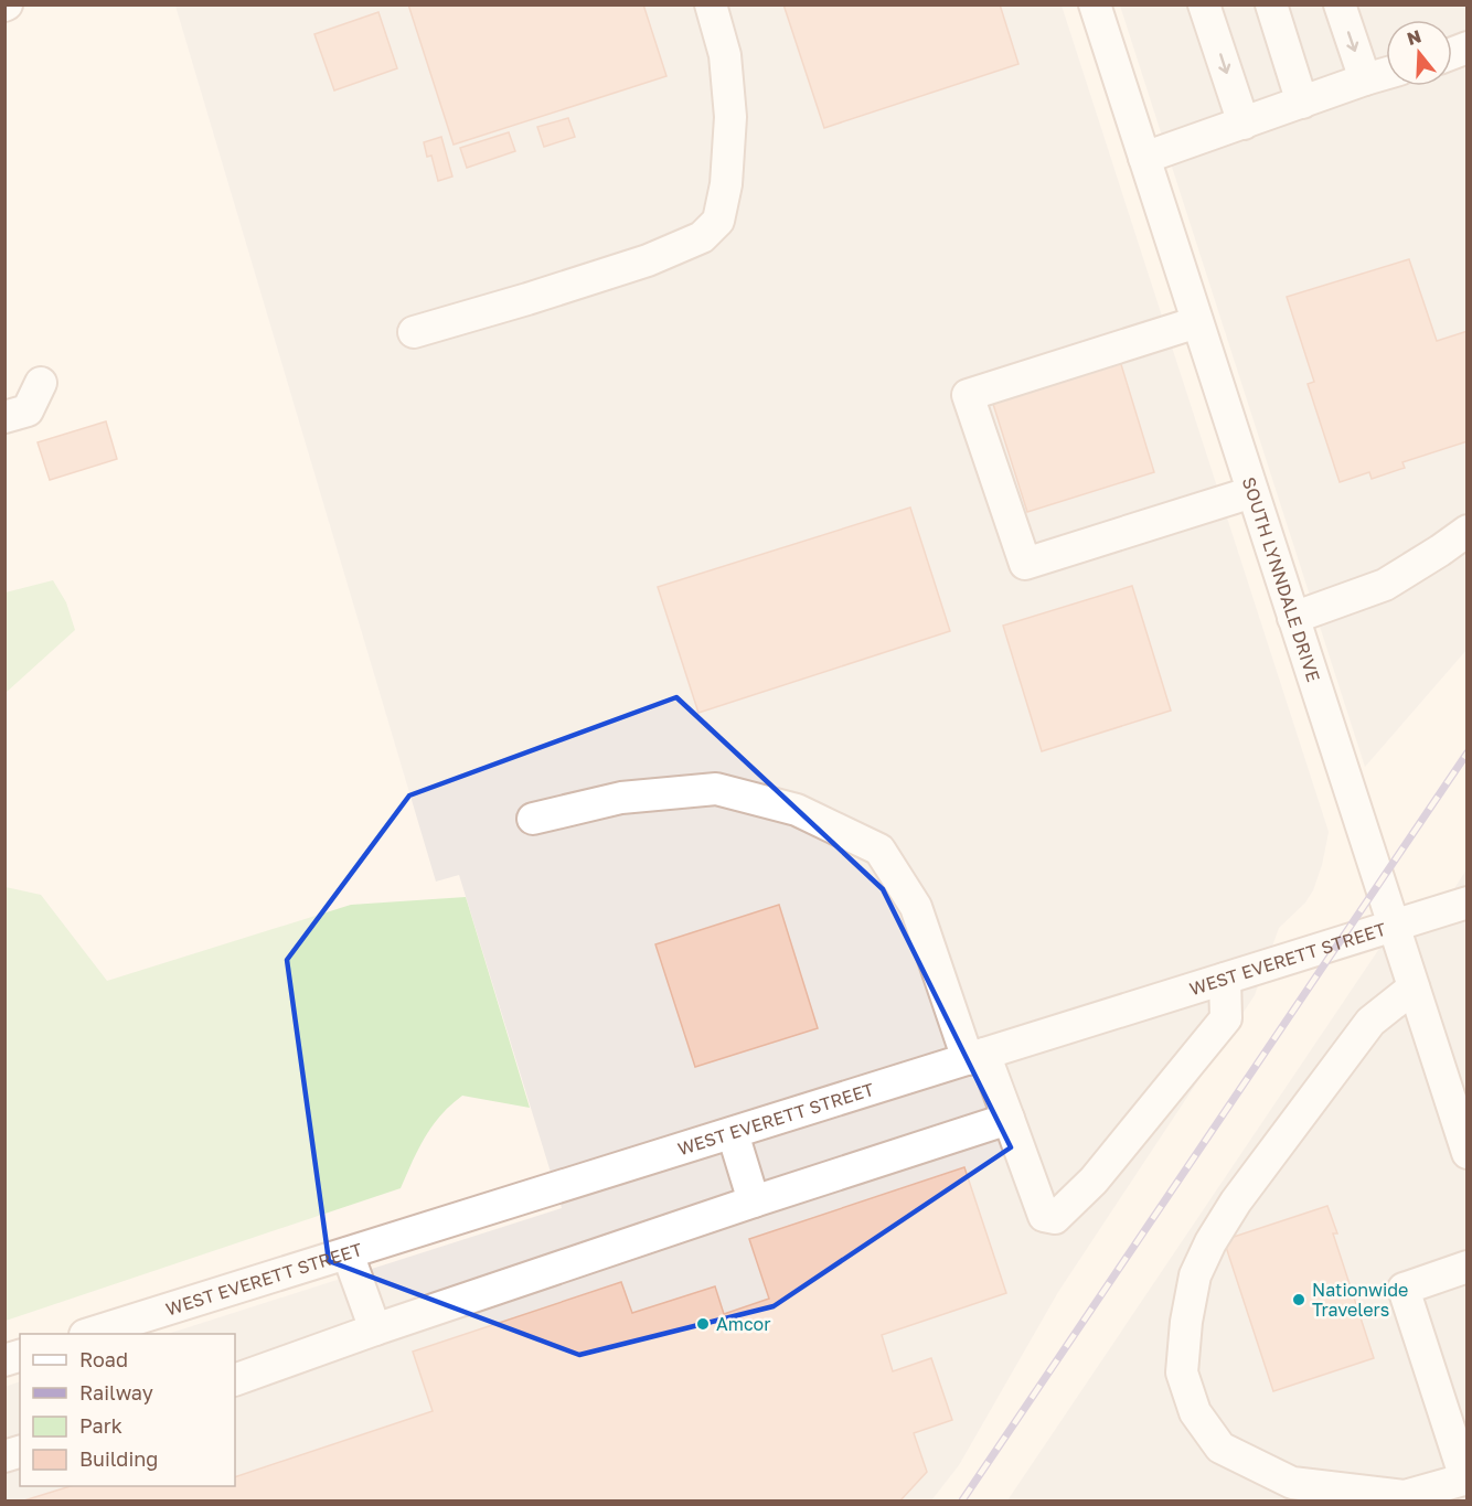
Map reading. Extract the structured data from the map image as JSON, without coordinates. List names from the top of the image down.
{
  "streets": {
    "street": ["SOUTH LYNNDALE DRIVE", "WEST EVERETT STREET"]
  },
  "crossings": [
    ["SOUTH LYNNDALE DRIVE", "WEST EVERETT STREET"]
  ],
  "places": ["Nationwide Travelers", "Amcor"],
  "legend": [
    "Road",
    "Railway",
    "Park",
    "Building"
  ],
  "north": "top"
}
